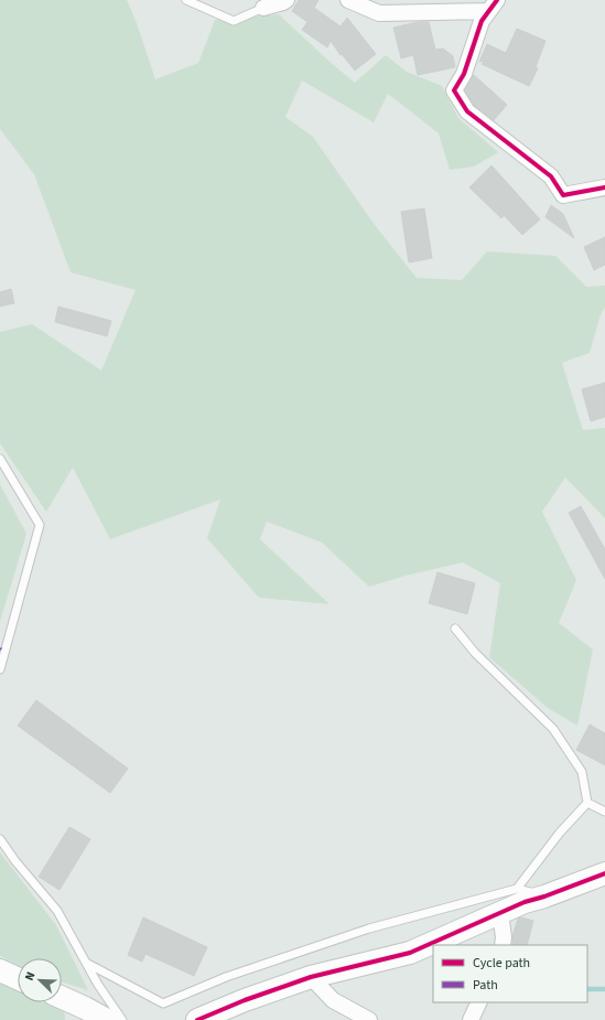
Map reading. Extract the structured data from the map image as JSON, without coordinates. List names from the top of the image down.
{
  "legend": ["Cycle path", "Path"],
  "north": "top left"
}
